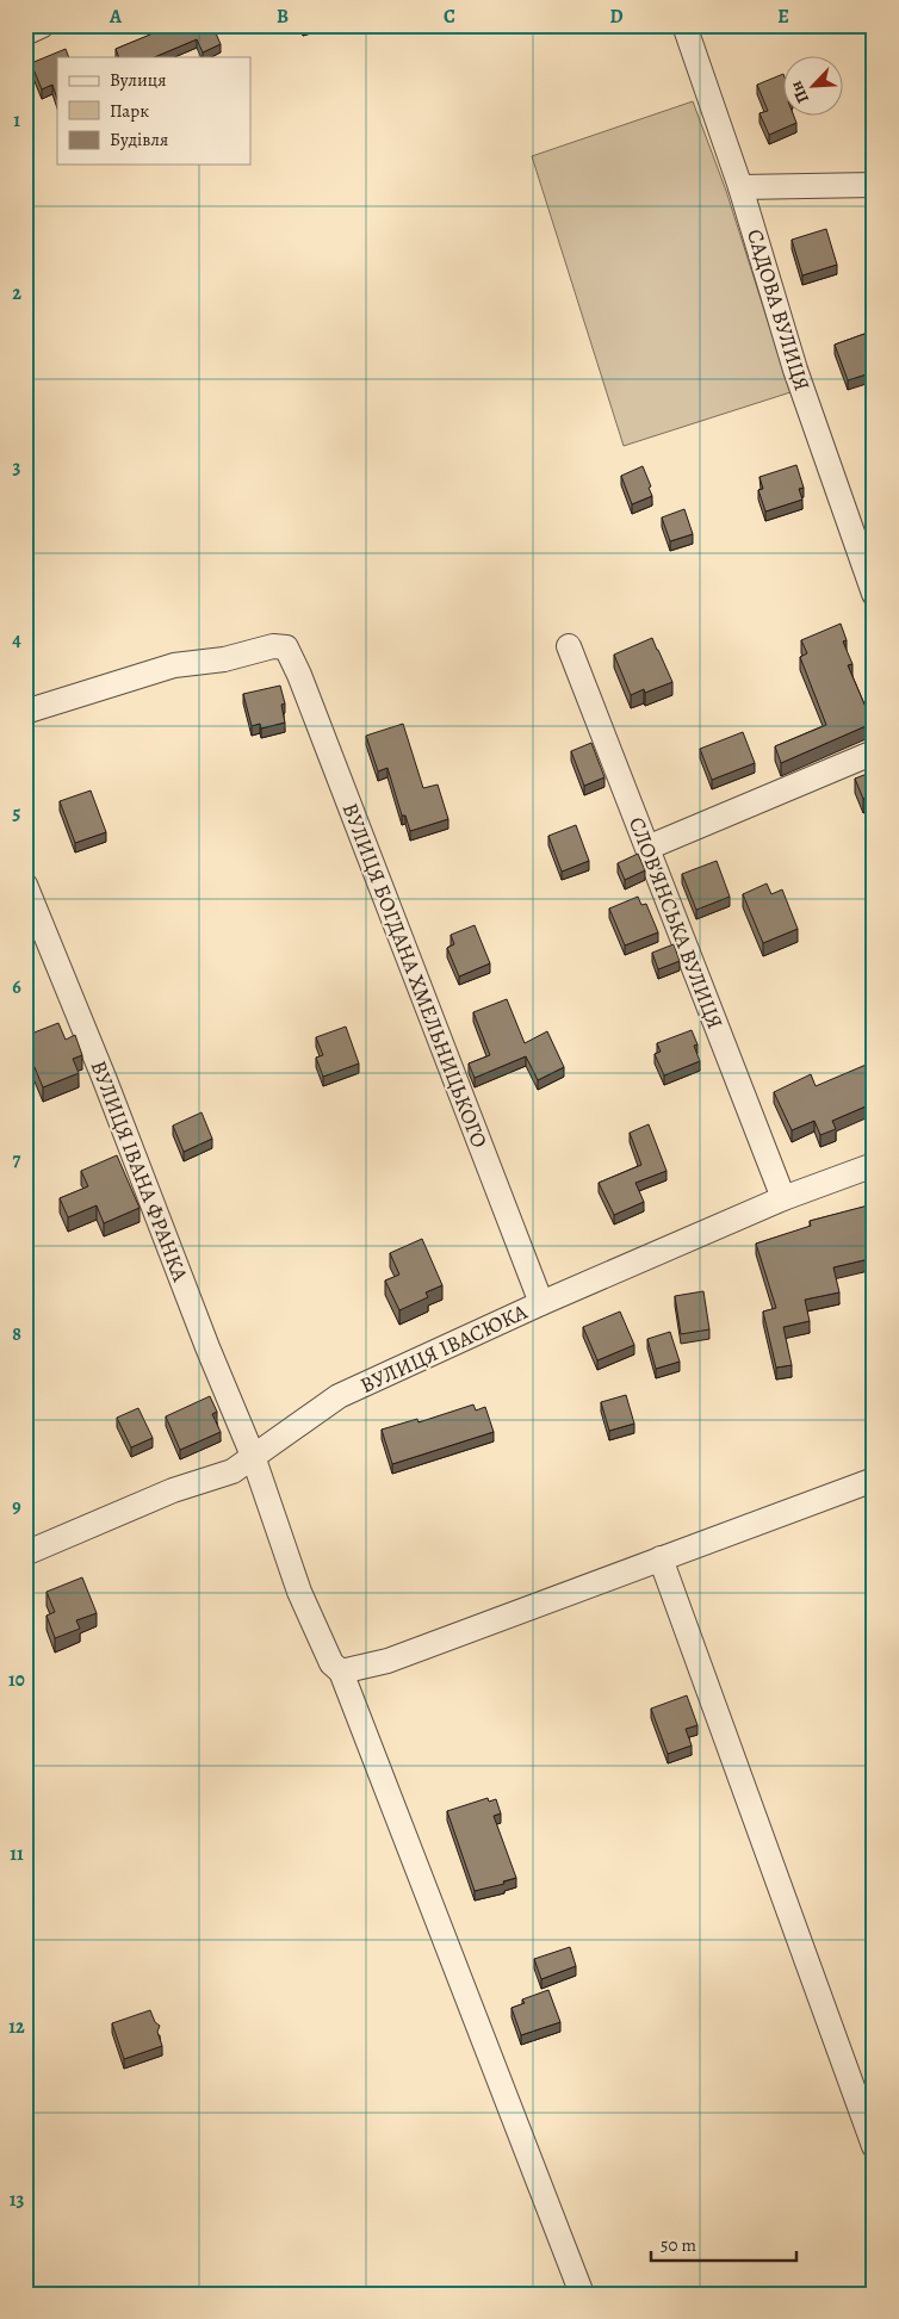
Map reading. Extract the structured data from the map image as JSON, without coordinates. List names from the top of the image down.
{
  "streets": {
    "street": [
      "САДОВА ВУЛИЦЯ",
      "СЛОВ'ЯНСЬКА ВУЛИЦЯ",
      "ВУЛИЦЯ БОГДАНА ХМЕЛЬНИЦЬКОГО",
      "ВУЛИЦЯ ІВАНА ФРАНКА",
      "ВУЛИЦЯ ІВАСЮКА"
    ]
  },
  "crossings": [
    ["СЛОВ'ЯНСЬКА ВУЛИЦЯ", "ВУЛИЦЯ ІВАСЮКА"],
    ["ВУЛИЦЯ БОГДАНА ХМЕЛЬНИЦЬКОГО", "ВУЛИЦЯ ІВАСЮКА"],
    ["ВУЛИЦЯ ІВАНА ФРАНКА", "ВУЛИЦЯ ІВАСЮКА"]
  ],
  "legend": ["Вулиця", "Парк", "Будівля"],
  "scale_bar": "50 m",
  "north": "bottom left",
  "grid": {
    "columns": [
      "A",
      "B",
      "C",
      "D",
      "E"
    ],
    "rows": [
      "1",
      "2",
      "3",
      "4",
      "5",
      "6",
      "7",
      "8",
      "9",
      "10",
      "11",
      "12",
      "13"
    ]
  }
}
